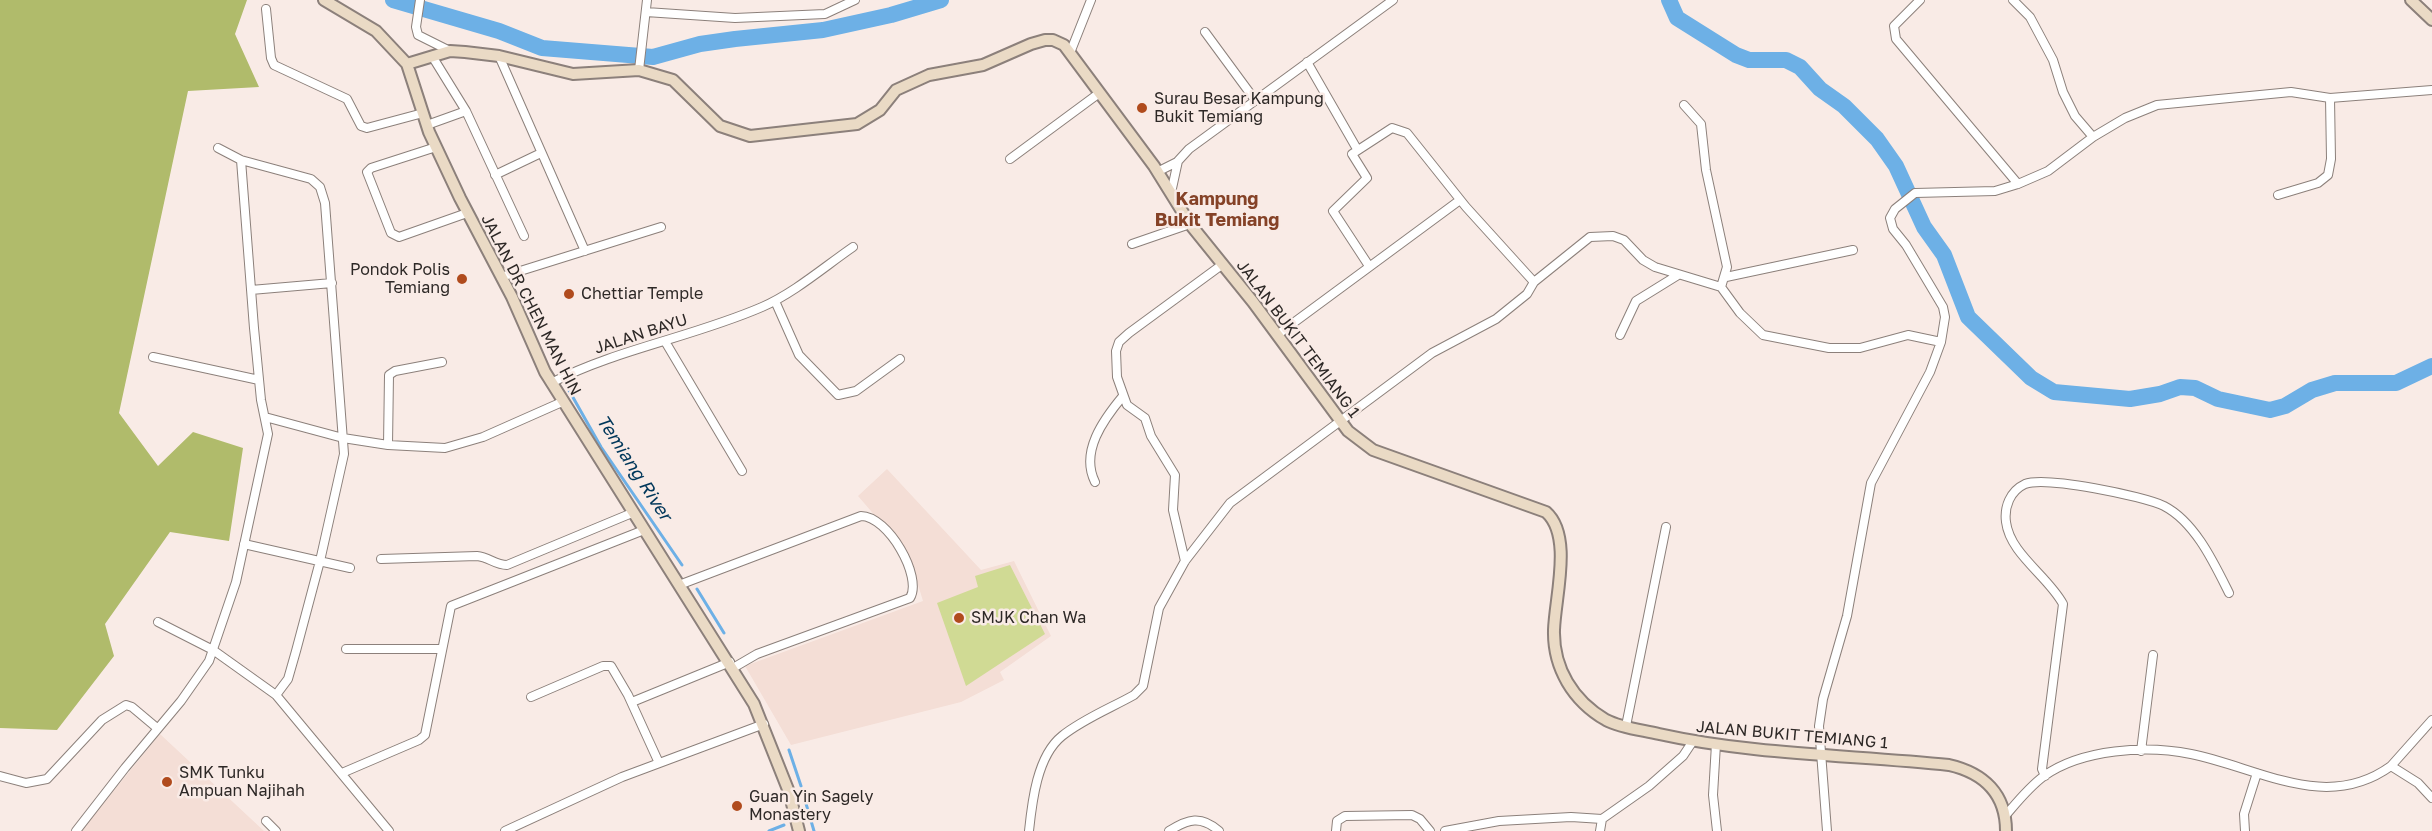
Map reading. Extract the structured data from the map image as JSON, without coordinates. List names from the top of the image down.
{
  "streets": {
    "street": ["JALAN DR CHEN MAN HIN", "JALAN BAYU", "JALAN BUKIT TEMIANG 1"]
  },
  "crossings": [
    ["JALAN DR CHEN MAN HIN", "JALAN BAYU"]
  ],
  "districts": ["Kampung Bukit Temiang"],
  "water": ["Temiang River"],
  "places": [
    "Surau Besar Kampung Bukit Temiang",
    "Pondok Polis Temiang",
    "Chettiar Temple",
    "SMJK Chan Wa",
    "SMK Tunku Ampuan Najihah",
    "Guan Yin Sagely Monastery"
  ]
}
